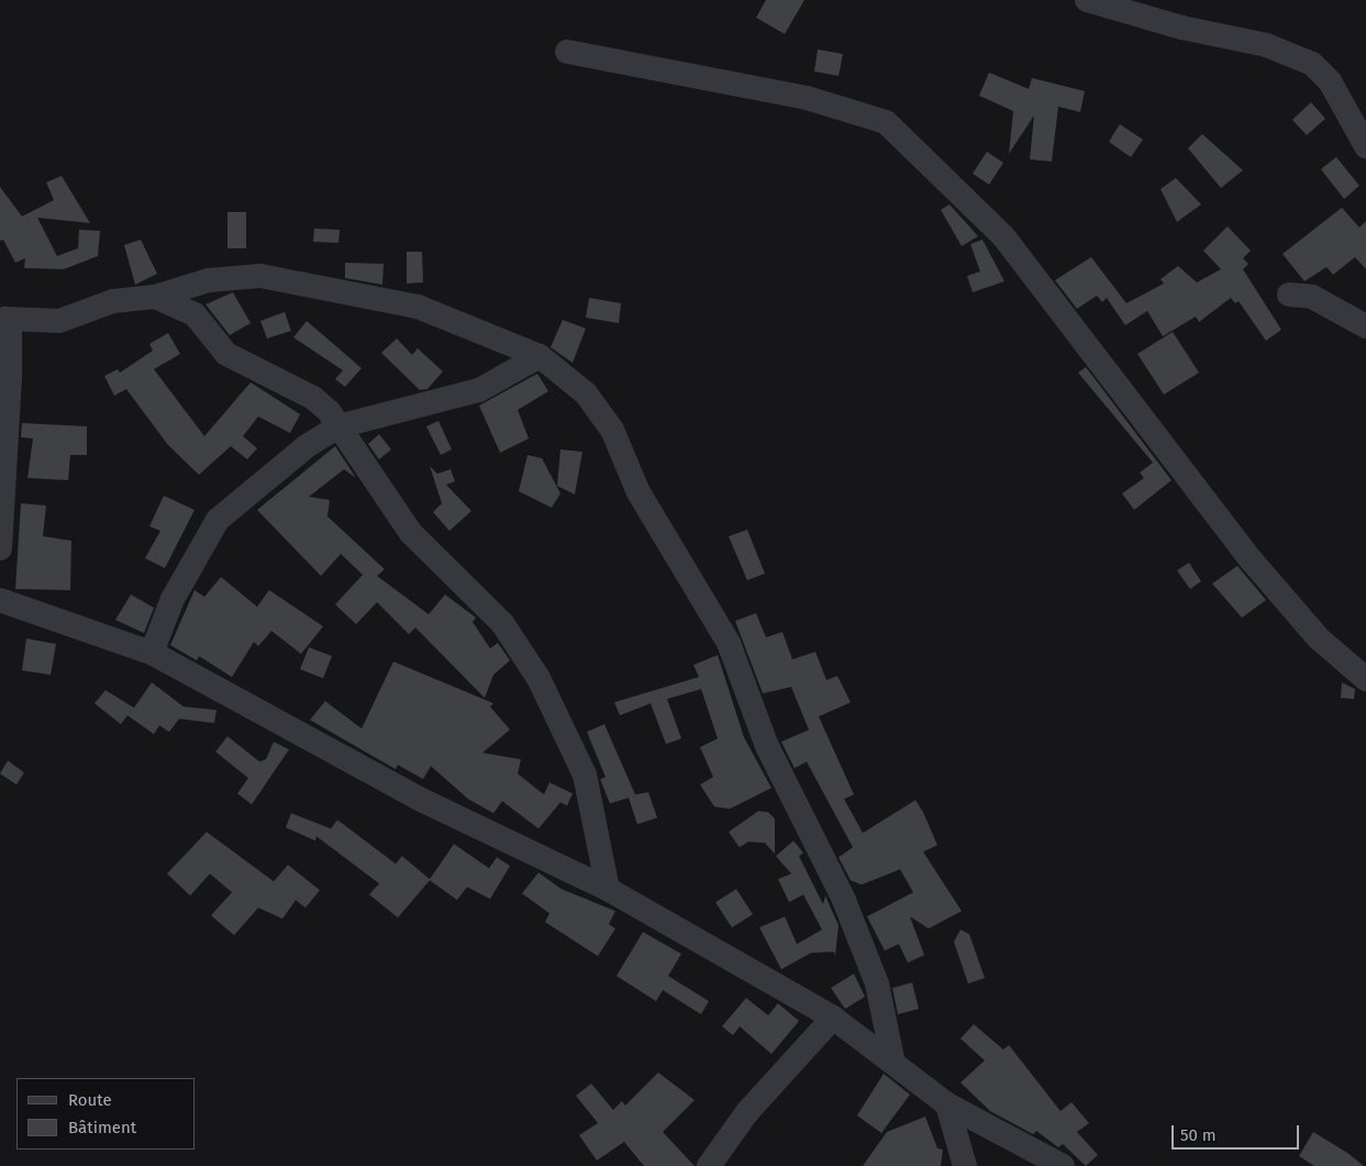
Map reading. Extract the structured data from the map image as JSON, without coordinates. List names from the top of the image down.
{
  "legend": ["Route", "Bâtiment"],
  "scale_bar": "50 m"
}
